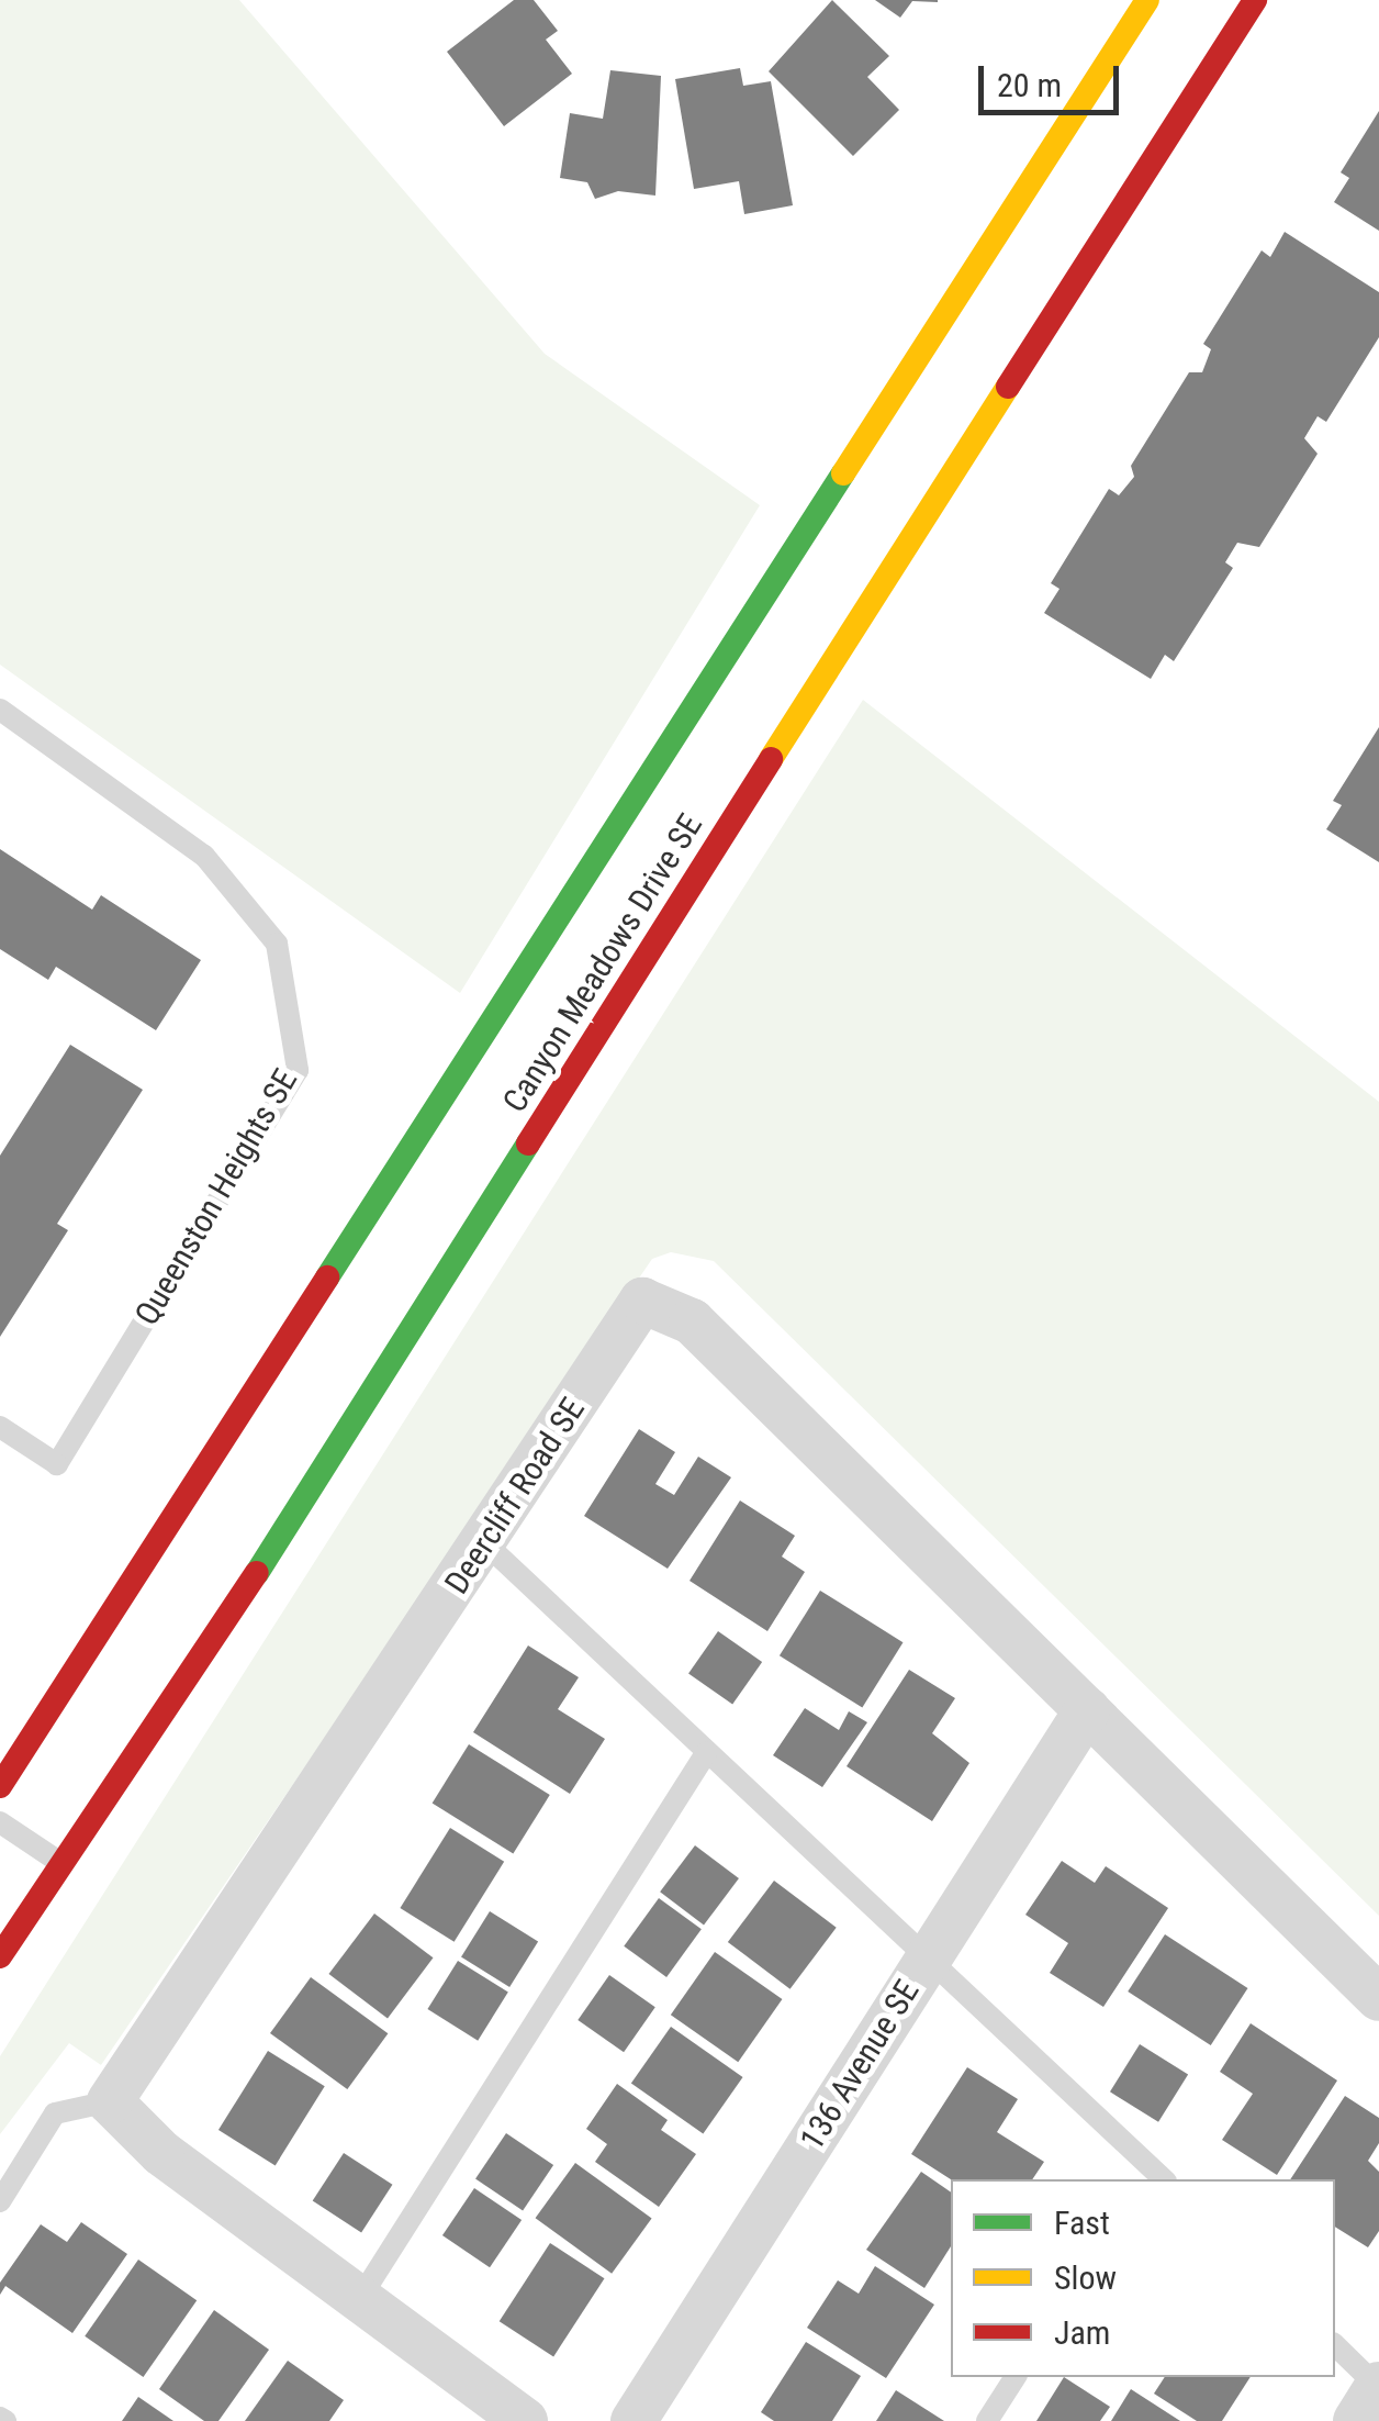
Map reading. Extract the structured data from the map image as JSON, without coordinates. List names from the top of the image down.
{
  "streets": {
    "street": ["Canyon Meadows Drive SE", "Deercliff Road SE", "136 Avenue SE"],
    "lane": ["Queenston Heights SE"]
  },
  "crossings": [
    ["Deercliff Road SE", "136 Avenue SE"]
  ],
  "legend": ["Fast", "Slow", "Jam"],
  "scale_bar": "20 m"
}
